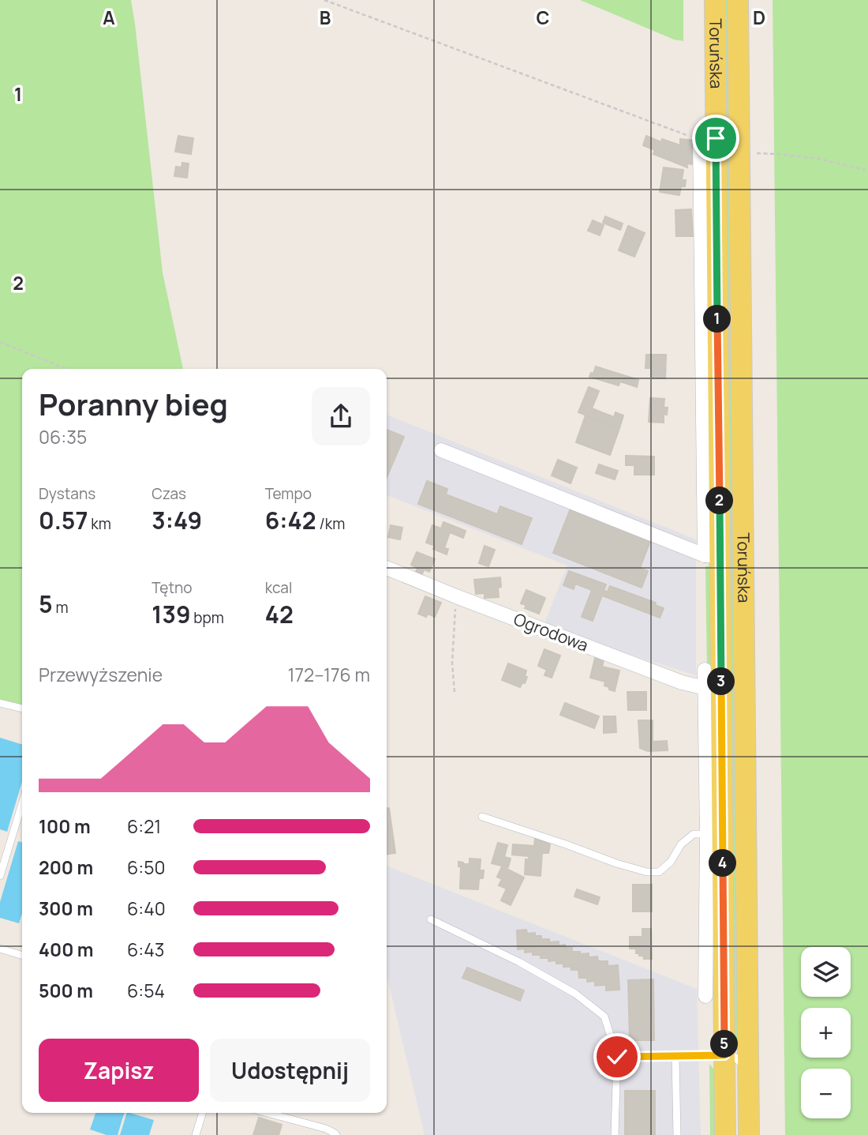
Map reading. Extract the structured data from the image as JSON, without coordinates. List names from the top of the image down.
{
  "streets": {
    "main road": ["Toruńska"],
    "street": ["Ogrodowa"]
  },
  "crossings": [
    ["Toruńska", "Ogrodowa"]
  ],
  "page": {
    "pins": [
      "1",
      "2",
      "3",
      "4",
      "5"
    ],
    "heading": ["Poranny bieg", "06:35"],
    "stats": [
      ["Dystans", "0.57 km"],
      ["Czas", "3:49"],
      ["Tempo", "6:42 /km"],
      ["5 m"],
      ["Tętno", "139 bpm"],
      ["kcal", "42"]
    ],
    "chart": ["Przewyższenie", "172–176 m"],
    "list": [
      {
        "name": "100 m",
        "note": "6:21"
      },
      {
        "name": "200 m",
        "note": "6:50"
      },
      {
        "name": "300 m",
        "note": "6:40"
      },
      {
        "name": "400 m",
        "note": "6:43"
      },
      {
        "name": "500 m",
        "note": "6:54"
      }
    ],
    "map_buttons": ["+", "−"],
    "buttons": ["Zapisz", "Udostępnij"]
  },
  "grid": {
    "columns": [
      "A",
      "B",
      "C",
      "D"
    ],
    "rows": ["1", "2"]
  }
}
